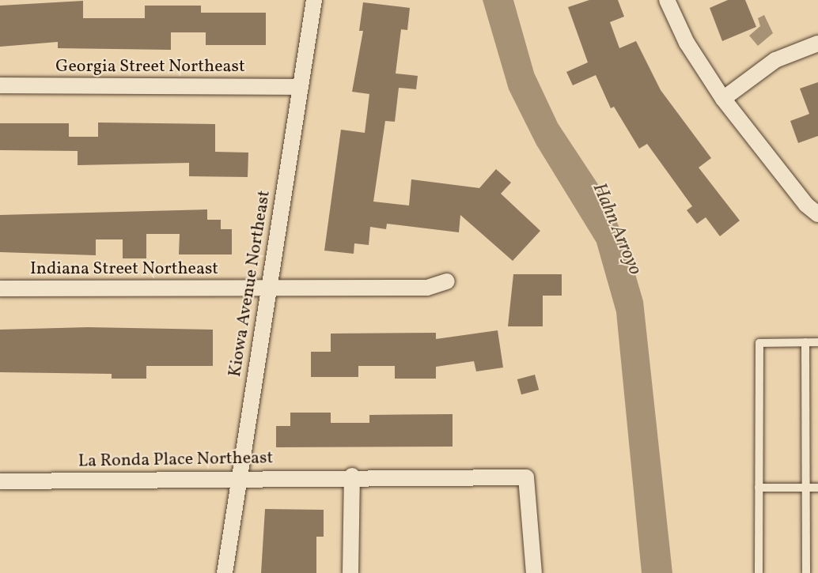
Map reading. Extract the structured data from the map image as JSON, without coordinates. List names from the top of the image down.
{
  "streets": {
    "street": [
      "Georgia Street Northeast",
      "Indiana Street Northeast",
      "Kiowa Avenue Northeast",
      "La Ronda Place Northeast"
    ]
  },
  "crossings": [
    ["Georgia Street Northeast", "Kiowa Avenue Northeast"],
    ["Indiana Street Northeast", "Kiowa Avenue Northeast"],
    ["Kiowa Avenue Northeast", "La Ronda Place Northeast"]
  ],
  "water": ["Hahn Arroyo"]
}
